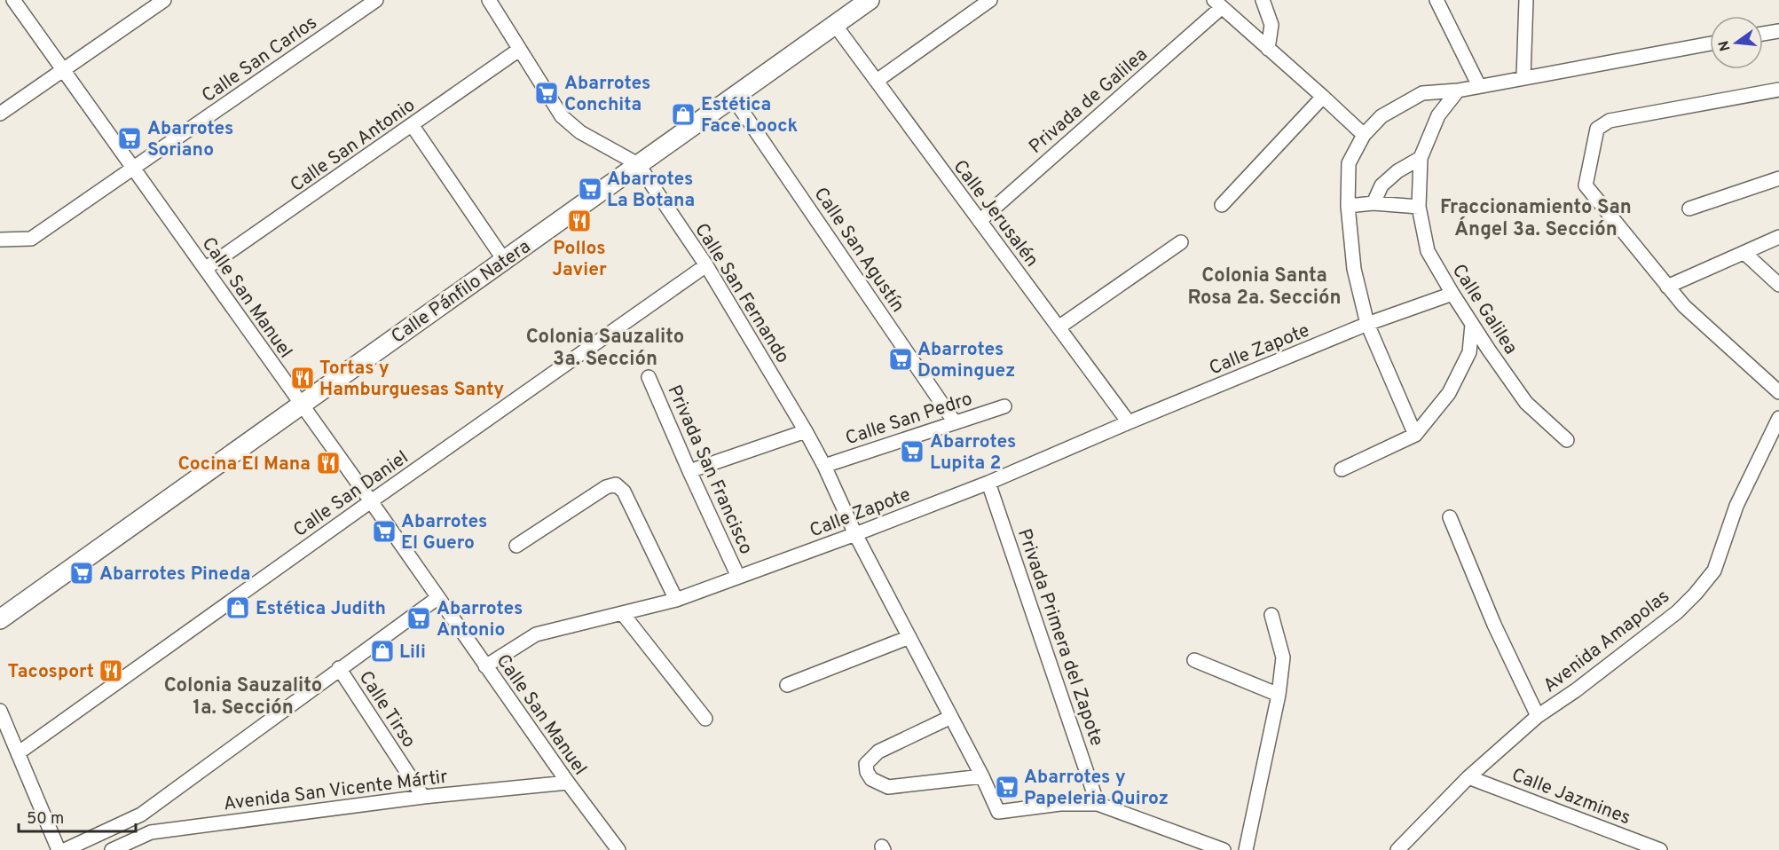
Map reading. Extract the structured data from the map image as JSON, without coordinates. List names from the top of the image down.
{
  "streets": {
    "main road": ["Calle Pánfilo Natera"],
    "street": [
      "Calle San Carlos",
      "Privada de Galilea",
      "Calle San Antonio",
      "Calle Jerusalén",
      "Calle San Agustín",
      "Calle San Fernando",
      "Calle San Manuel",
      "Calle Galilea",
      "Calle Zapote",
      "Calle San Pedro",
      "Privada San Francisco",
      "Calle San Daniel",
      "Privada Primera del Zapote",
      "Avenida Amapolas",
      "Calle Tirso",
      "Avenida San Vicente Mártir",
      "Calle Jazmines"
    ]
  },
  "crossings": [
    ["Calle San Carlos", "Calle San Manuel"],
    ["Privada de Galilea", "Calle Jerusalén"],
    ["Calle San Antonio", "Calle San Fernando"],
    ["Calle San Antonio", "Calle San Manuel"],
    ["Calle Jerusalén", "Calle Pánfilo Natera"],
    ["Calle Jerusalén", "Calle Zapote"],
    ["Calle San Agustín", "Calle Pánfilo Natera"],
    ["Calle San Agustín", "Calle San Pedro"],
    ["Calle Pánfilo Natera", "Calle San Fernando"],
    ["Calle Pánfilo Natera", "Calle San Manuel"],
    ["Calle San Fernando", "Calle Zapote"],
    ["Calle San Fernando", "Calle San Pedro"],
    ["Calle San Fernando", "Calle San Daniel"],
    ["Calle San Fernando", "Privada Primera del Zapote"],
    ["Calle San Manuel", "Calle Zapote"],
    ["Calle San Manuel", "Calle San Daniel"],
    ["Calle San Manuel", "Avenida San Vicente Mártir"],
    ["Calle Galilea", "Calle Zapote"],
    ["Calle Zapote", "Privada San Francisco"],
    ["Calle Zapote", "Privada Primera del Zapote"],
    ["Avenida Amapolas", "Calle Jazmines"],
    ["Calle Tirso", "Avenida San Vicente Mártir"]
  ],
  "districts": [
    "Fraccionamiento San Ángel 3a. Sección",
    "Colonia Santa Rosa 2a. Sección",
    "Colonia Sauzalito 3a. Sección",
    "Colonia Sauzalito 1a. Sección"
  ],
  "places": {
    "supermarket": [
      "Abarrotes Conchita",
      "Abarrotes Soriano",
      "Abarrotes La Botana",
      "Abarrotes Dominguez",
      "Abarrotes Lupita 2",
      "Abarrotes El Guero",
      "Abarrotes Pineda",
      "Abarrotes Antonio",
      "Abarrotes y Papeleria Quiroz"
    ],
    "shop": ["Estética Face Loock", "Estética Judith", "Lili"],
    "restaurant": [
      "Pollos Javier",
      "Tortas y Hamburguesas Santy",
      "Cocina El Mana",
      "Tacosport"
    ]
  },
  "scale_bar": "50 m",
  "north": "left"
}
